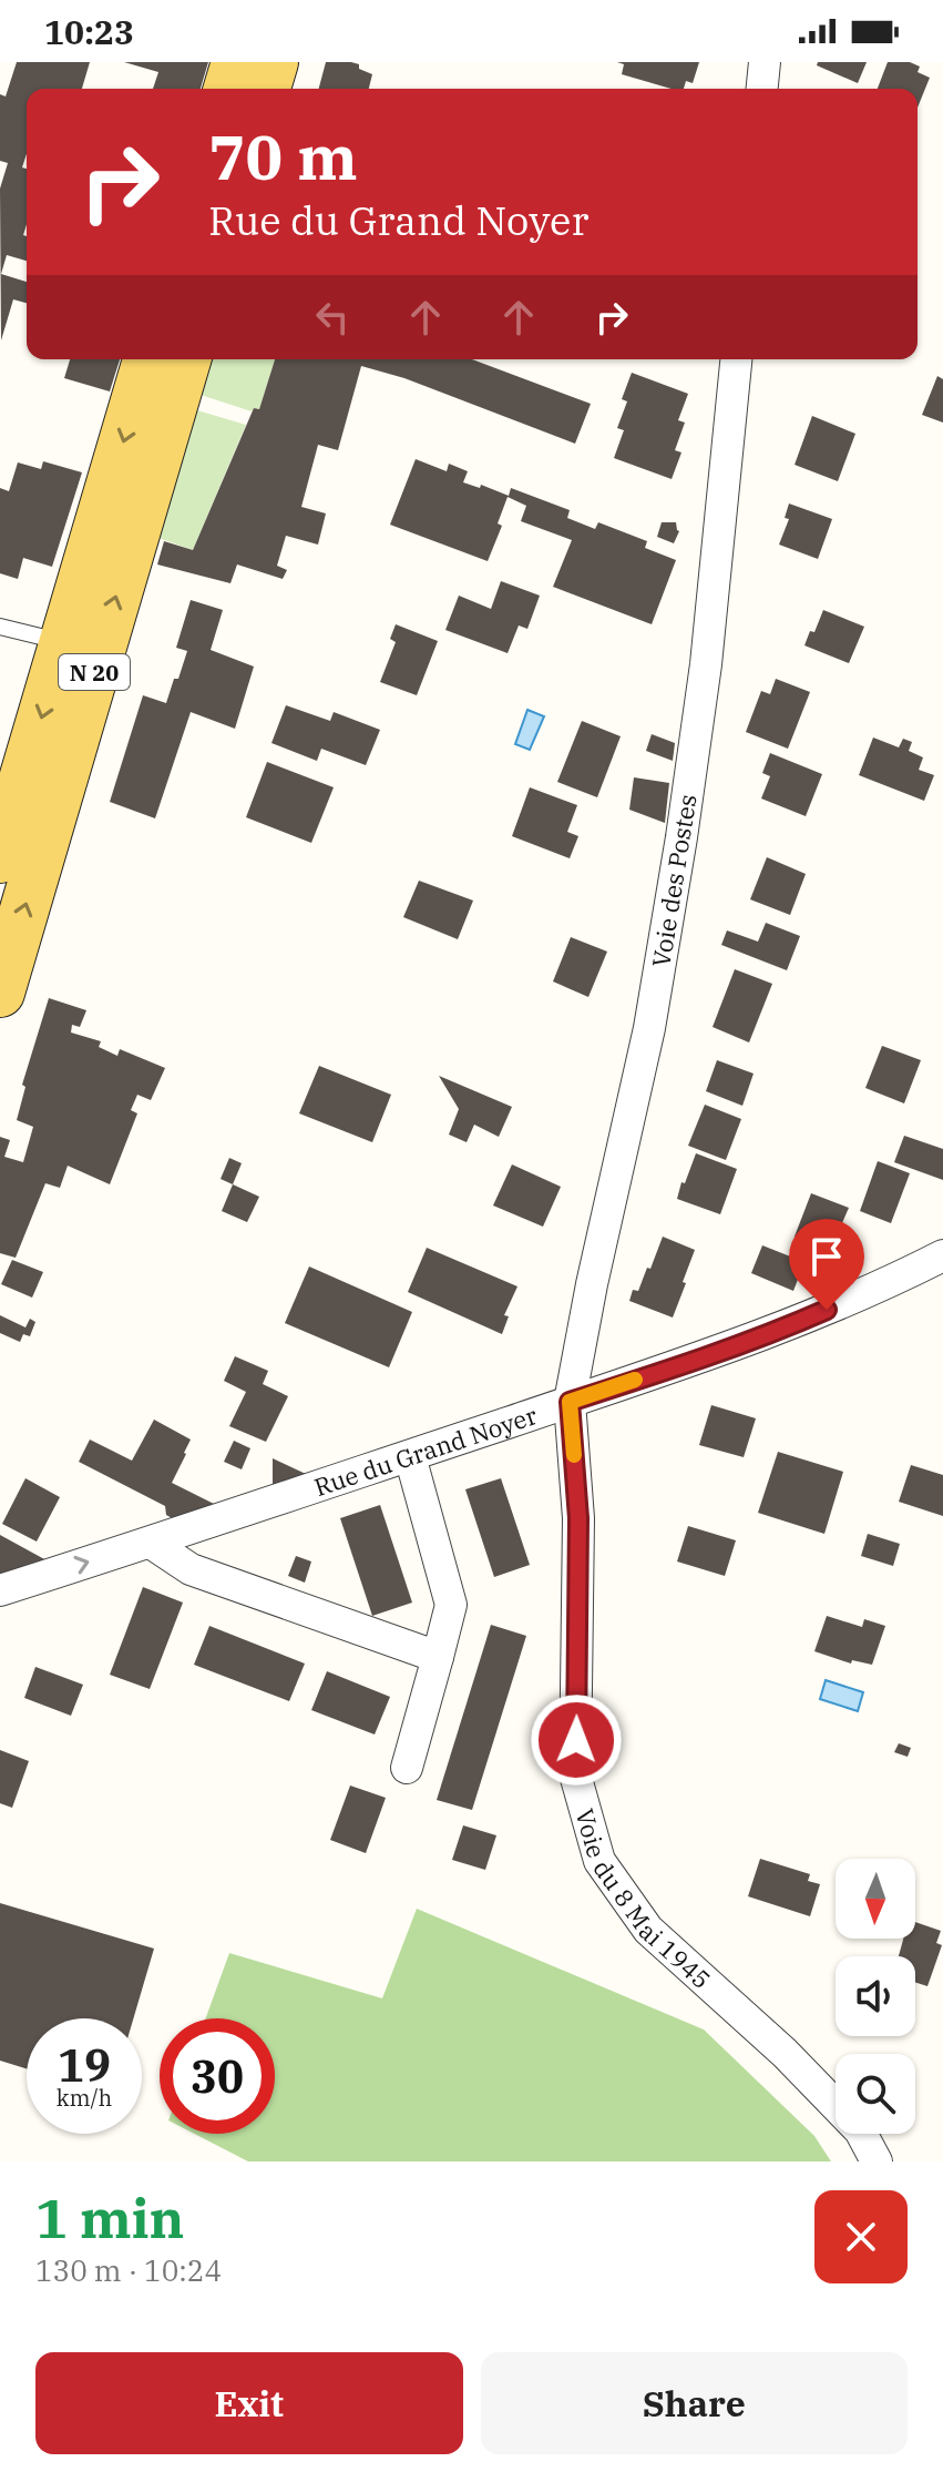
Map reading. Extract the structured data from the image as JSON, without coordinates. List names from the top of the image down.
{
  "streets": {
    "main road": ["N 20"],
    "street": ["Voie des Postes", "Rue du Grand Noyer", "Voie du 8 Mai 1945"]
  },
  "crossings": [
    ["Voie des Postes", "Rue du Grand Noyer"],
    ["Voie des Postes", "Voie du 8 Mai 1945"],
    ["Rue du Grand Noyer", "Voie du 8 Mai 1945"]
  ],
  "north": "bottom",
  "page": {
    "status": "10:23",
    "turn": ["70 m", "Rue du Grand Noyer"],
    "speed": "19 km/h",
    "limit": "30",
    "heading": ["1 min", "130 m · 10:24"],
    "buttons": ["Exit", "Share"]
  }
}
